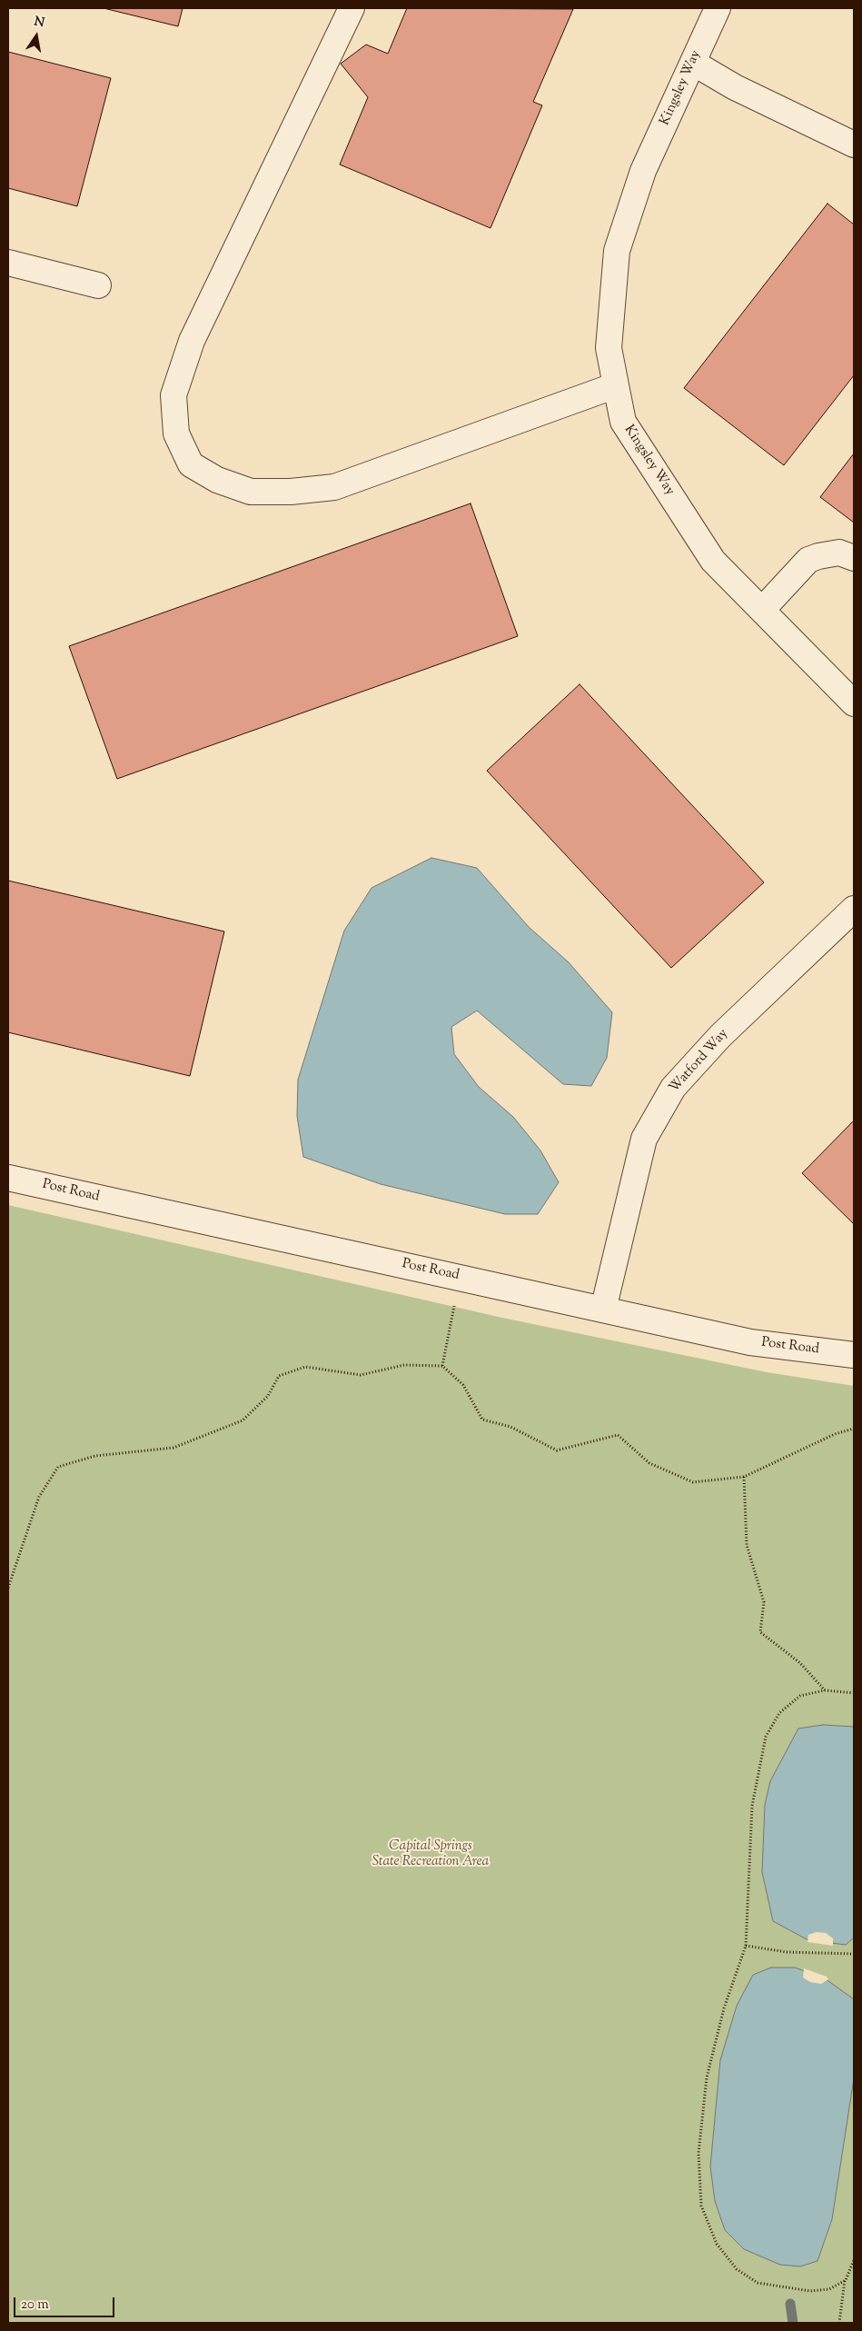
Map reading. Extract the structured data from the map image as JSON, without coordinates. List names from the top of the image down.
{
  "streets": {
    "street": ["Kingsley Way", "Watford Way", "Post Road"]
  },
  "crossings": [
    ["Watford Way", "Post Road"]
  ],
  "parks": ["Capital Springs State Recreation Area"],
  "scale_bar": "20 m",
  "north": "top"
}
